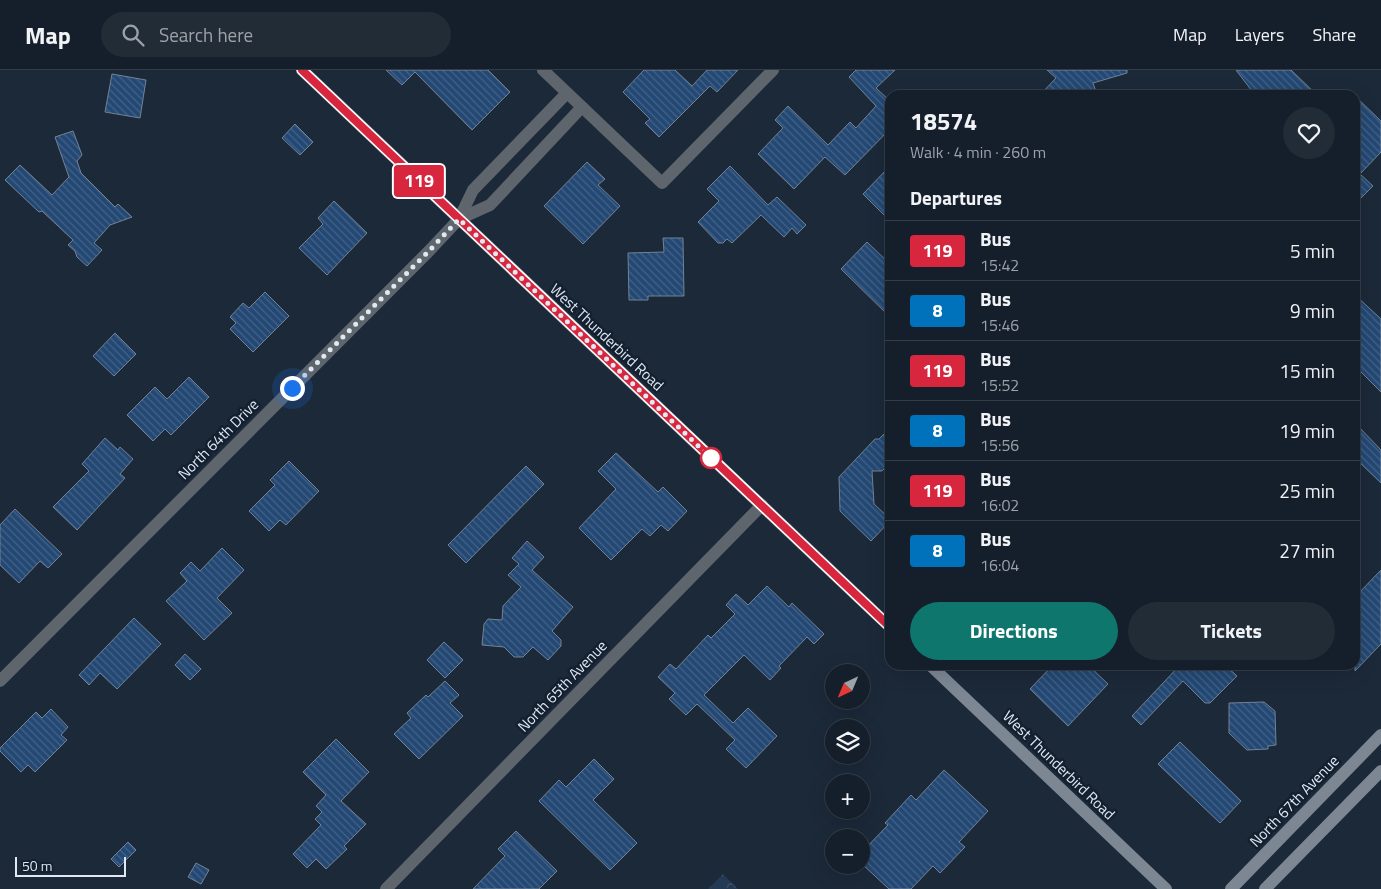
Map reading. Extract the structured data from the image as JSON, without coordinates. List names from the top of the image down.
{
  "streets": {
    "main road": ["West Thunderbird Road", "North 67th Avenue"],
    "street": ["North 64th Drive", "North 65th Avenue"]
  },
  "crossings": [
    ["West Thunderbird Road", "North 64th Drive"],
    ["West Thunderbird Road", "North 65th Avenue"]
  ],
  "lines": ["bus line 119"],
  "scale_bar": "50 m",
  "north": "bottom left",
  "page": {
    "header": "Map",
    "search": "Search here",
    "nav": ["Map", "Layers", "Share"],
    "on_map": "119",
    "heading": [
      ["18574", "Walk · 4 min · 260 m"],
      "Departures"
    ],
    "list": [
      {
        "mark": "119",
        "name": "Bus",
        "note": "15:42",
        "value": "5 min"
      },
      {
        "mark": "8",
        "name": "Bus",
        "note": "15:46",
        "value": "9 min"
      },
      {
        "mark": "119",
        "name": "Bus",
        "note": "15:52",
        "value": "15 min"
      },
      {
        "mark": "8",
        "name": "Bus",
        "note": "15:56",
        "value": "19 min"
      },
      {
        "mark": "119",
        "name": "Bus",
        "note": "16:02",
        "value": "25 min"
      },
      {
        "mark": "8",
        "name": "Bus",
        "note": "16:04",
        "value": "27 min"
      }
    ],
    "buttons": ["Directions", "Tickets"],
    "map_buttons": ["+", "−"],
    "scale": "50 m"
  }
}
